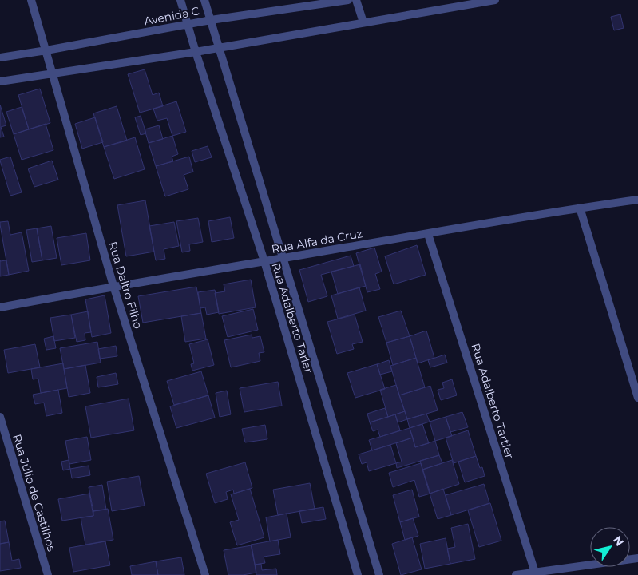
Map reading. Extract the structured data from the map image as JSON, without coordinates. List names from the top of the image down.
{
  "streets": {
    "street": [
      "Avenida C",
      "Rua Alfa da Cruz",
      "Rua Daltro Filho",
      "Rua Adalberto Tarler",
      "Rua Adalberto Tartier",
      "Rua Júlio de Castilhos"
    ]
  },
  "crossings": [
    ["Avenida C", "Rua Daltro Filho"],
    ["Avenida C", "Rua Adalberto Tarler"],
    ["Rua Alfa da Cruz", "Rua Daltro Filho"],
    ["Rua Alfa da Cruz", "Rua Adalberto Tarler"],
    ["Rua Alfa da Cruz", "Rua Adalberto Tartier"]
  ],
  "north": "top right"
}
